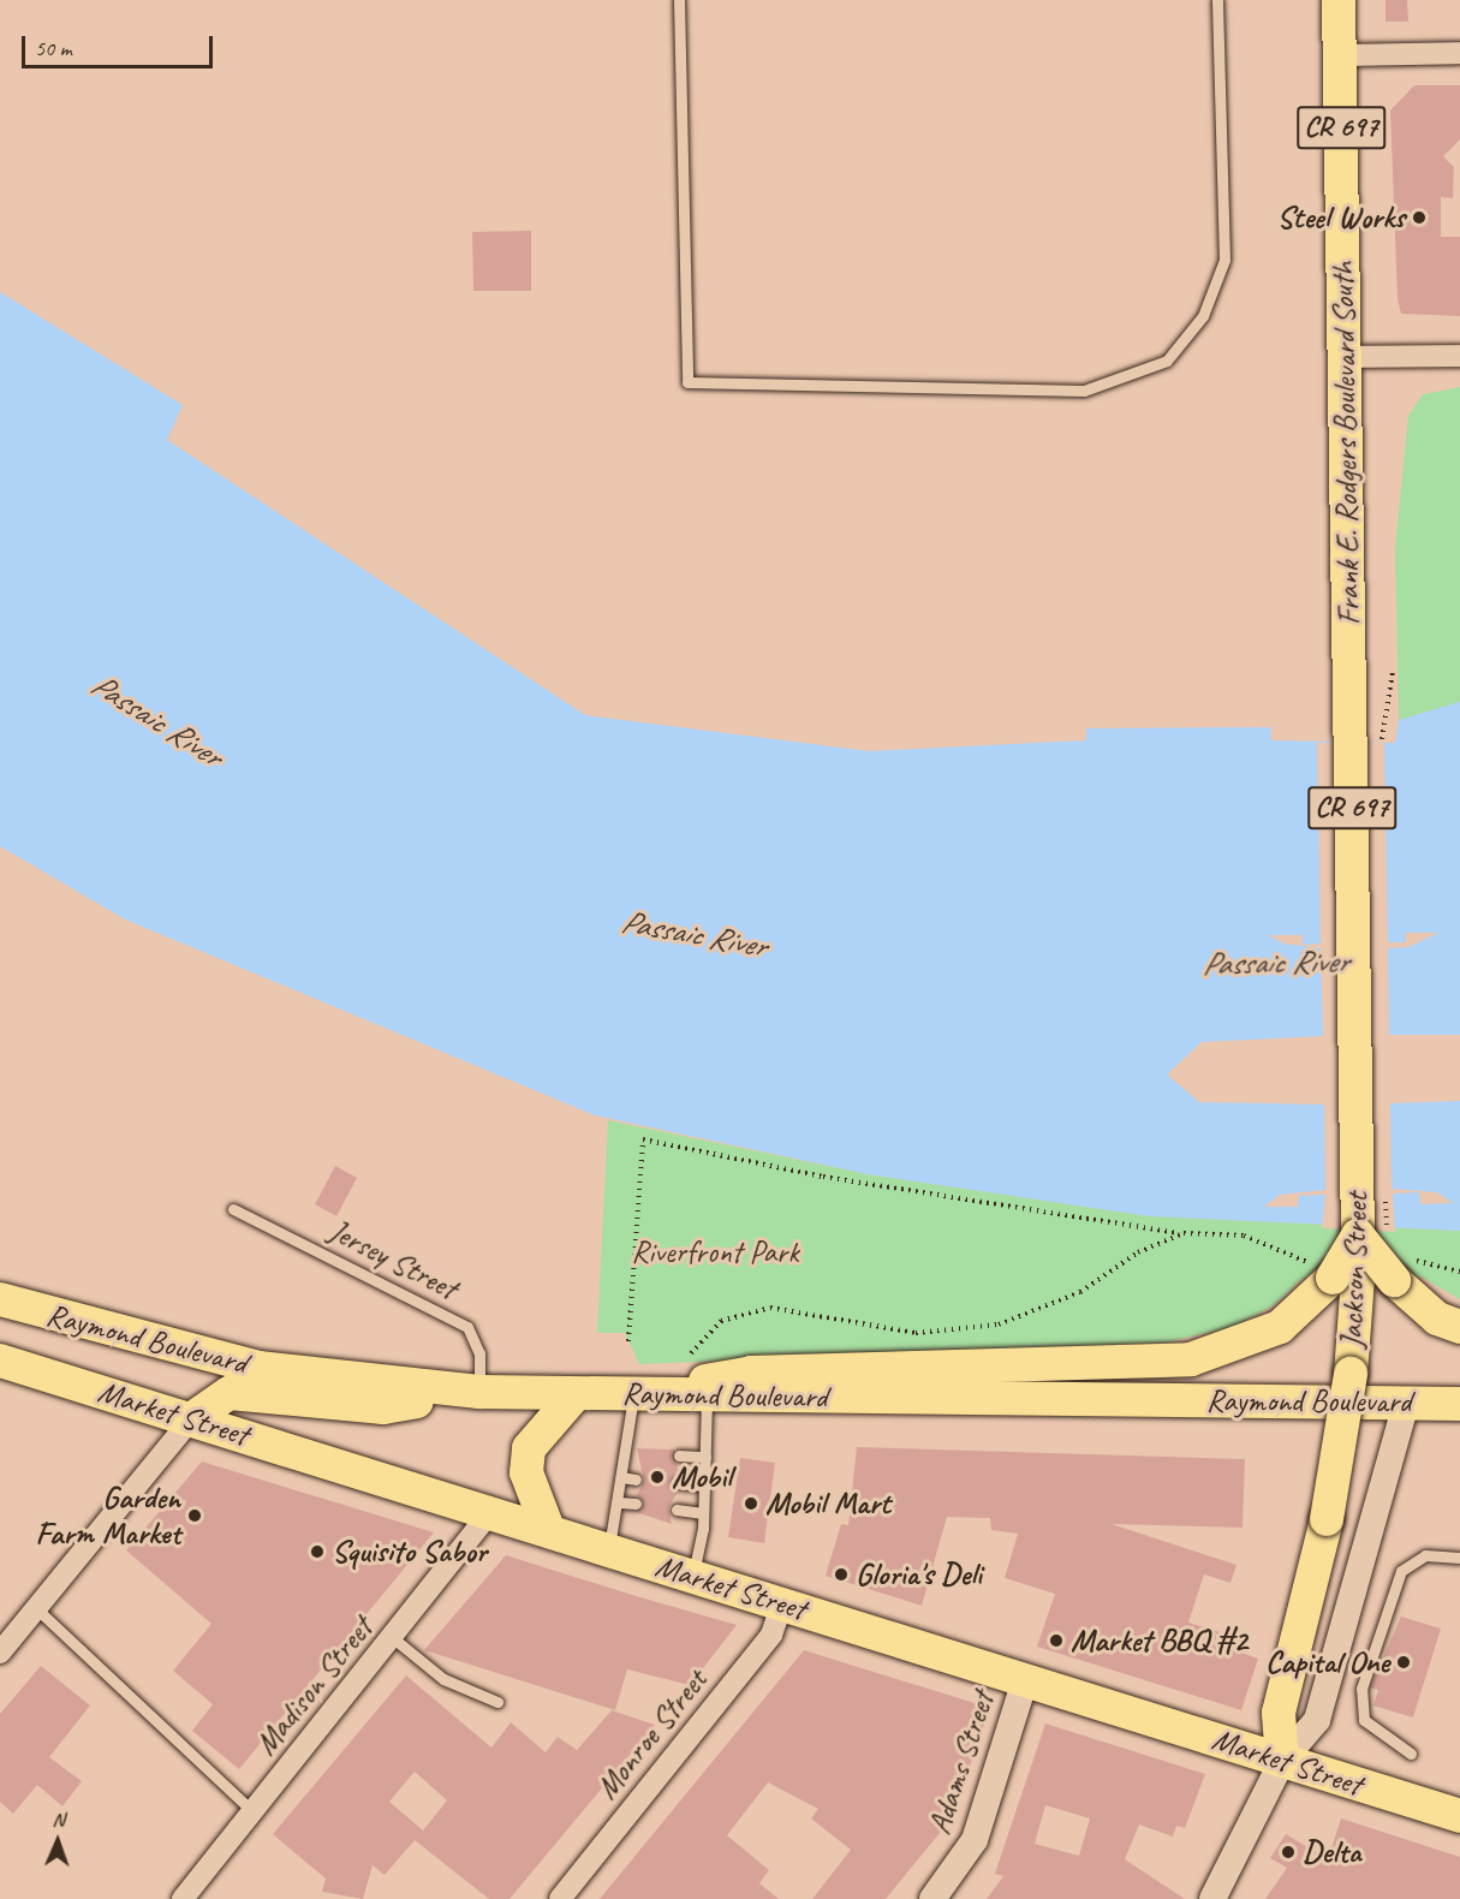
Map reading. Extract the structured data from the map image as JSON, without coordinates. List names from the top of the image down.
{
  "streets": {
    "main road": [
      "CR 697",
      "Frank E. Rodgers Boulevard South",
      "Jackson Street",
      "Raymond Boulevard",
      "Market Street"
    ],
    "street": ["Madison Street", "Monroe Street", "Adams Street"],
    "lane": ["Jersey Street"]
  },
  "crossings": [
    ["Frank E. Rodgers Boulevard South", "Jackson Street"],
    ["Jersey Street", "Raymond Boulevard"],
    ["Jackson Street", "Market Street"],
    ["Market Street", "Madison Street"],
    ["Market Street", "Monroe Street"],
    ["Market Street", "Adams Street"]
  ],
  "water": ["Passaic River"],
  "parks": ["Riverfront Park"],
  "places": [
    "Steel Works",
    "Mobil",
    "Mobil Mart",
    "Garden Farm Market",
    "Squisito Sabor",
    "Gloria's Deli",
    "Market BBQ #2",
    "Capital One",
    "Delta"
  ],
  "scale_bar": "50 m",
  "north": "top"
}
